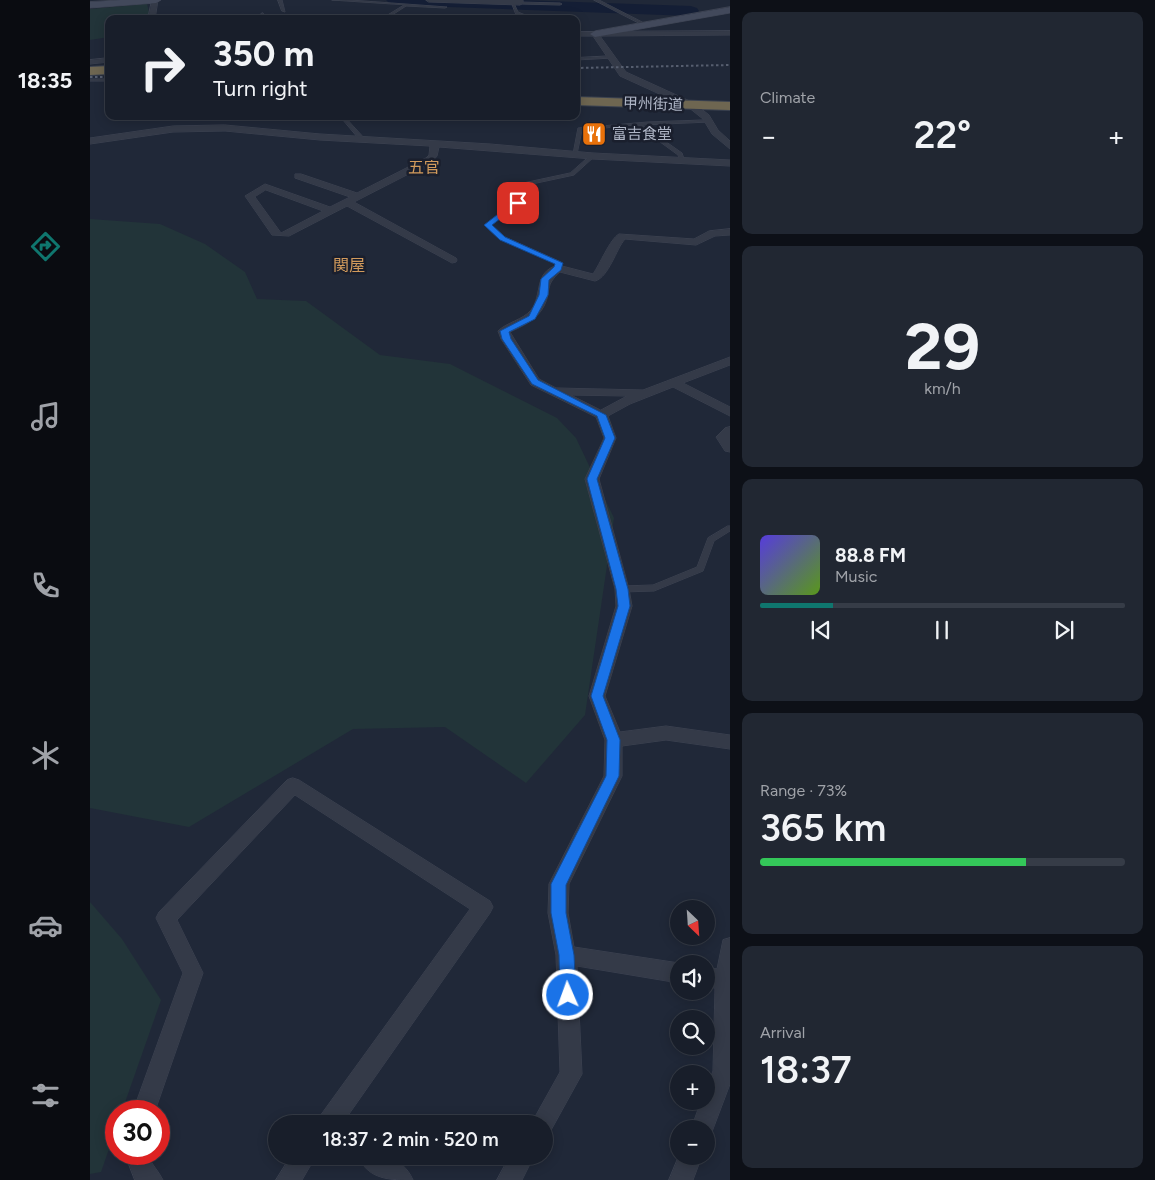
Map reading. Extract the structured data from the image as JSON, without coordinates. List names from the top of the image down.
{
  "streets": {
    "highway": ["甲州街道"]
  },
  "districts": ["五官", "関屋"],
  "places": {
    "restaurant": ["富吉食堂"]
  },
  "north": "bottom right",
  "page": {
    "tabs": "18:35",
    "tile": [
      "Climate",
      ["29", "km/h"],
      ["Range · 73%", "365 km"],
      ["Arrival", "18:37"]
    ],
    "turn": ["350 m", "Turn right"],
    "heat": ["−", "22°", "+"],
    "song": ["88.8 FM", "Music"],
    "map_buttons": ["+", "−"],
    "limit": "30",
    "trip": "18:37 · 2 min · 520 m"
  }
}
